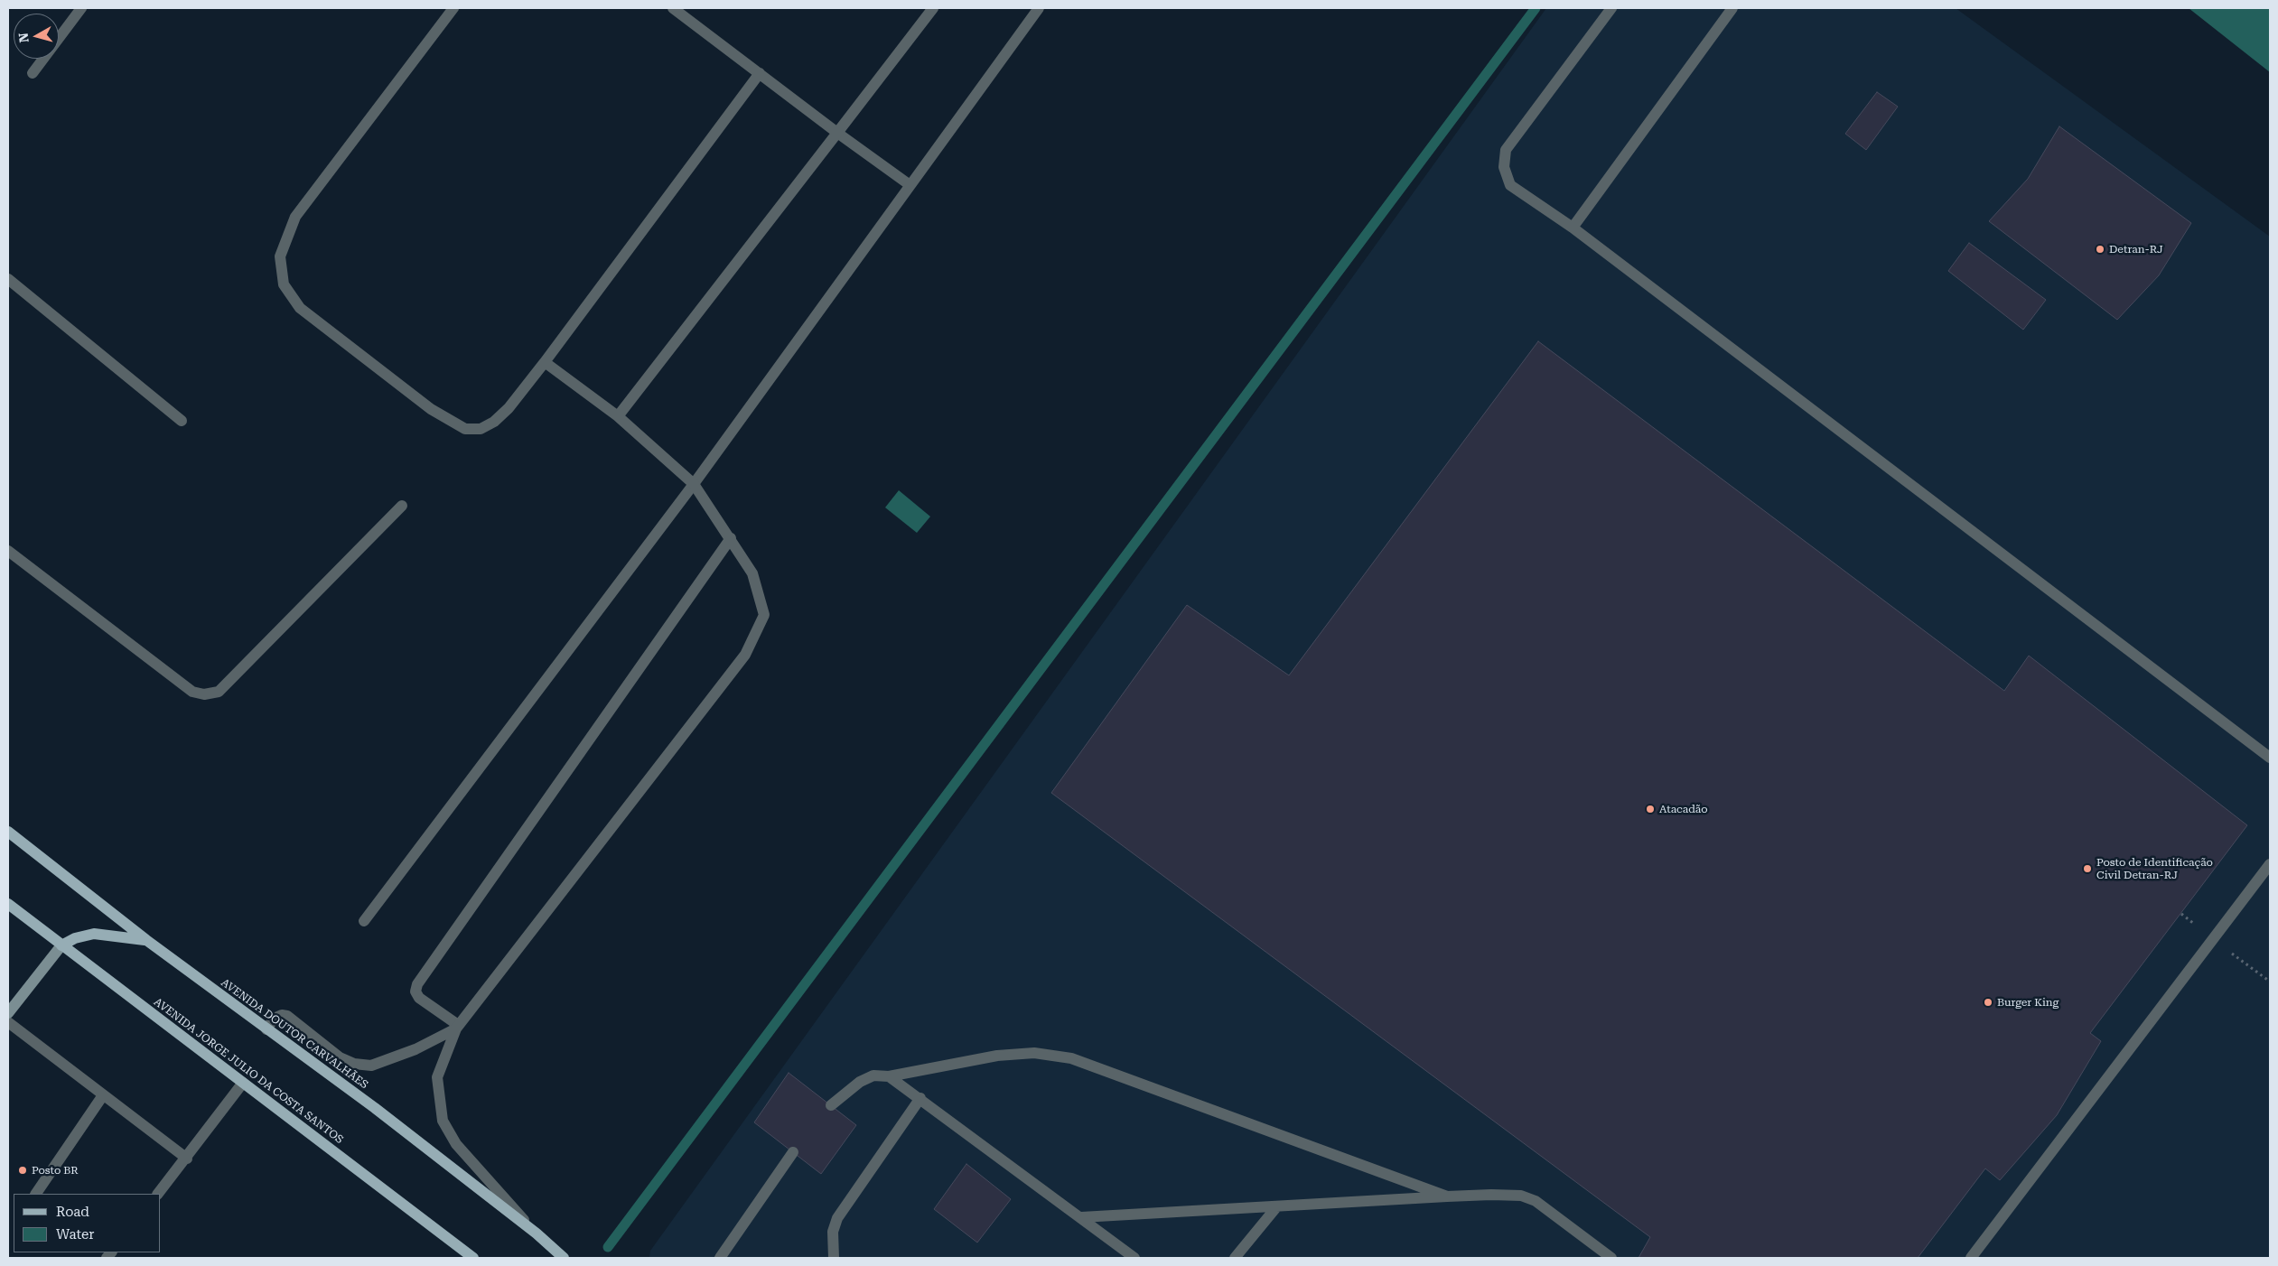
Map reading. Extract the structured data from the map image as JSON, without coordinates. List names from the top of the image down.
{
  "streets": {
    "main road": ["AVENIDA DOUTOR CARVALHÃES", "AVENIDA JORGE JULIO DA COSTA SANTOS"]
  },
  "places": [
    "Detran-RJ",
    "Atacadão",
    "Posto de Identificação Civil Detran-RJ",
    "Burger King",
    "Posto BR"
  ],
  "legend": ["Road", "Water"],
  "north": "left"
}
